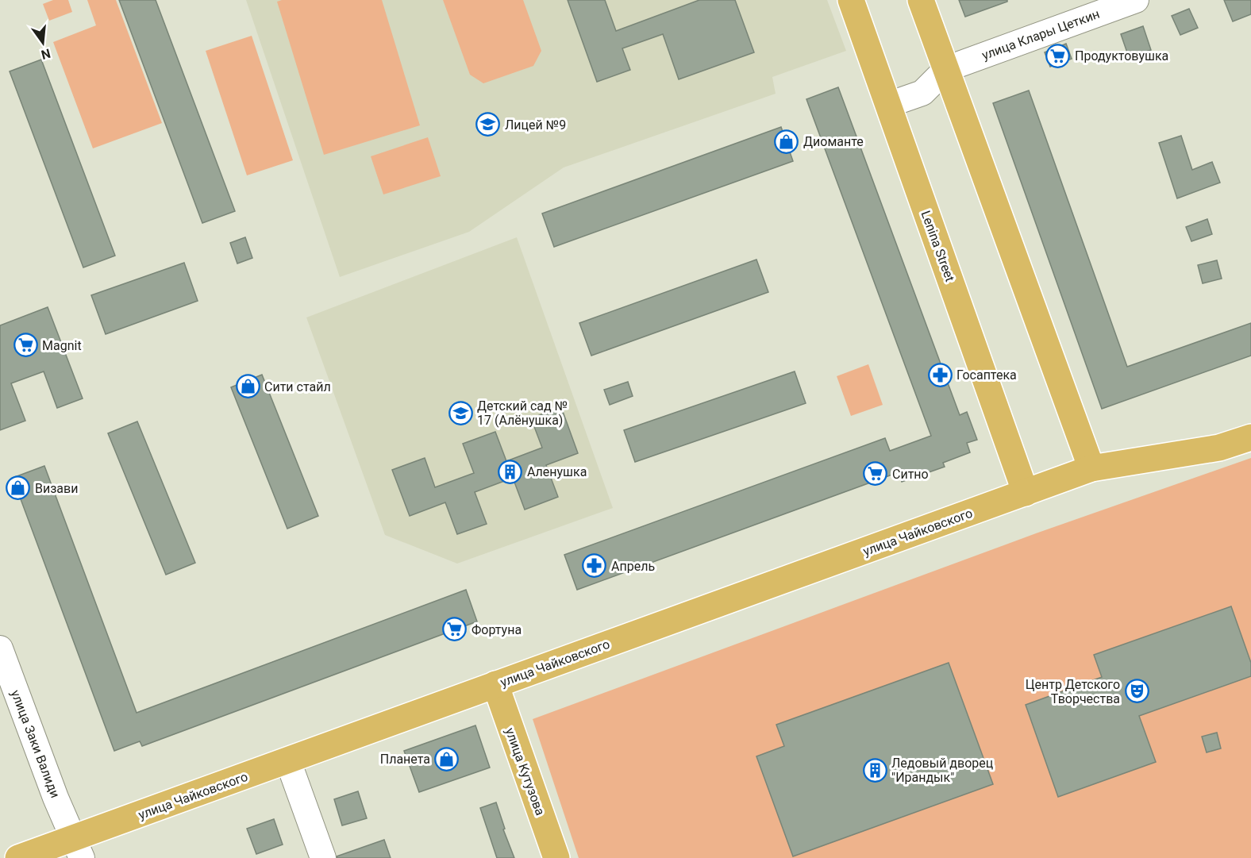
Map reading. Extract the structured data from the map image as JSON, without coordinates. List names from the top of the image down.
{
  "streets": {
    "main road": ["Lenina Street", "улица Чайковского", "улица Кутузова"],
    "street": ["улица Клары Цеткин", "улица Заки Валиди"]
  },
  "crossings": [
    ["Lenina Street", "улица Чайковского"],
    ["улица Чайковского", "улица Заки Валиди"],
    ["улица Чайковского", "улица Кутузова"]
  ],
  "places": {
    "supermarket": [
      "Продуктовушка",
      "Magnit",
      "Ситно",
      "Фортуна"
    ],
    "school or university": ["Лицей №9", "Детский сад № 17 (Алёнушка)"],
    "shop": [
      "Диоманте",
      "Сити стайл",
      "Визави",
      "Планета"
    ],
    "pharmacy": ["Госаптека", "Апрель"],
    "building": ["Аленушка", "Ледовый дворец \"Ирандык\""],
    "theatre": ["Центр Детского Творчества"]
  },
  "north": "bottom"
}
